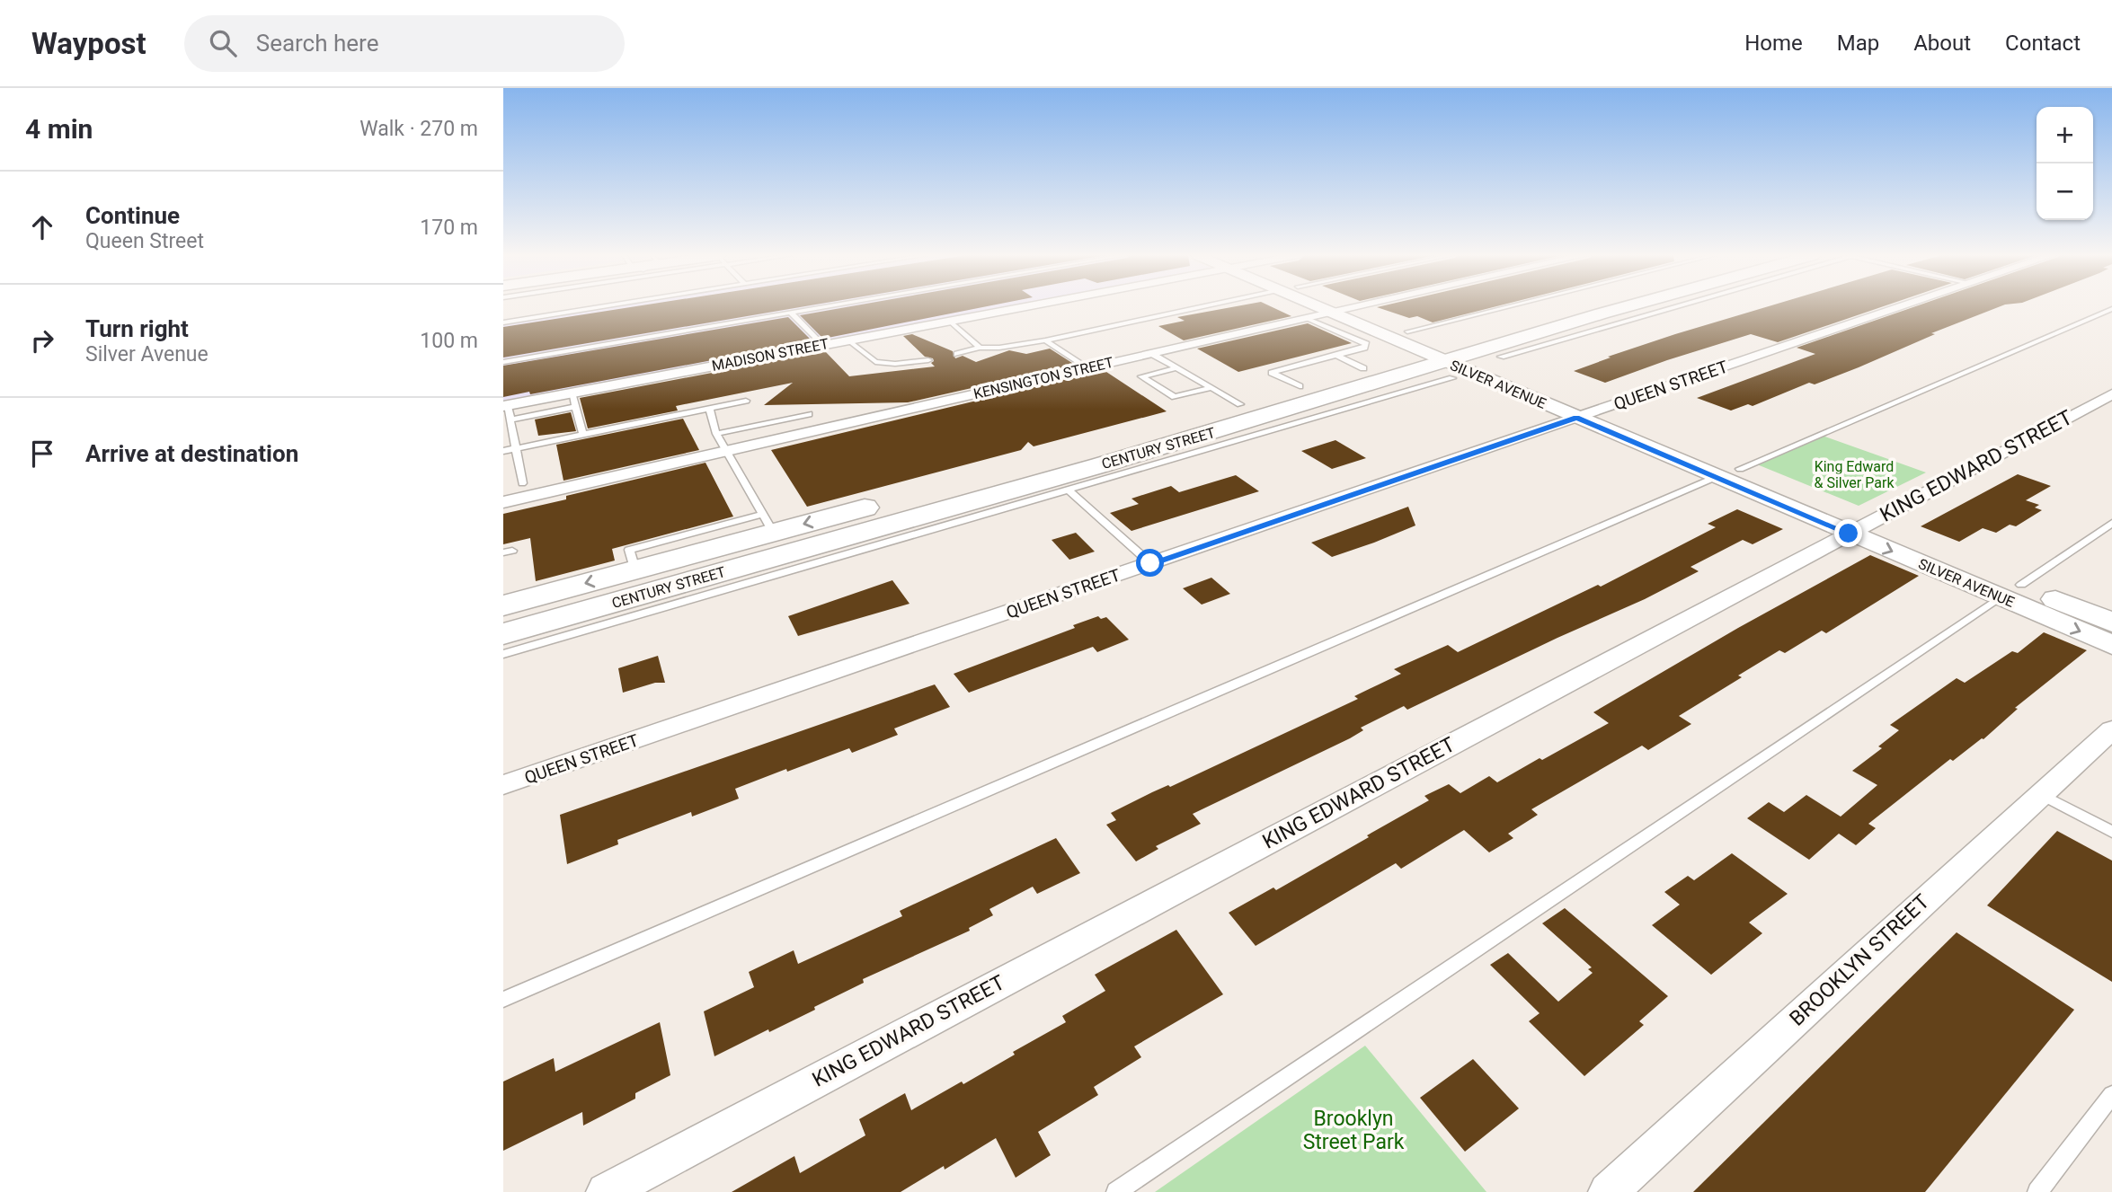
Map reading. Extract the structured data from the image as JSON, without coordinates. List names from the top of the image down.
{
  "streets": {
    "main road": ["CENTURY STREET"],
    "street": [
      "MADISON STREET",
      "KENSINGTON STREET",
      "SILVER AVENUE",
      "QUEEN STREET",
      "KING EDWARD STREET",
      "BROOKLYN STREET"
    ]
  },
  "crossings": [
    ["KENSINGTON STREET", "SILVER AVENUE"],
    ["SILVER AVENUE", "QUEEN STREET"],
    ["SILVER AVENUE", "CENTURY STREET"],
    ["SILVER AVENUE", "KING EDWARD STREET"]
  ],
  "parks": ["King Edward & Silver Park", "Brooklyn Street Park"],
  "page": {
    "header": "Waypost",
    "search": "Search here",
    "nav": [
      "Home",
      "Map",
      "About",
      "Contact"
    ],
    "heading": ["4 min", "Walk · 270 m"],
    "map_buttons": ["+", "−"],
    "list": [
      ["Continue", "Queen Street", "170 m"],
      ["Turn right", "Silver Avenue", "100 m"],
      "Arrive at destination"
    ]
  }
}
